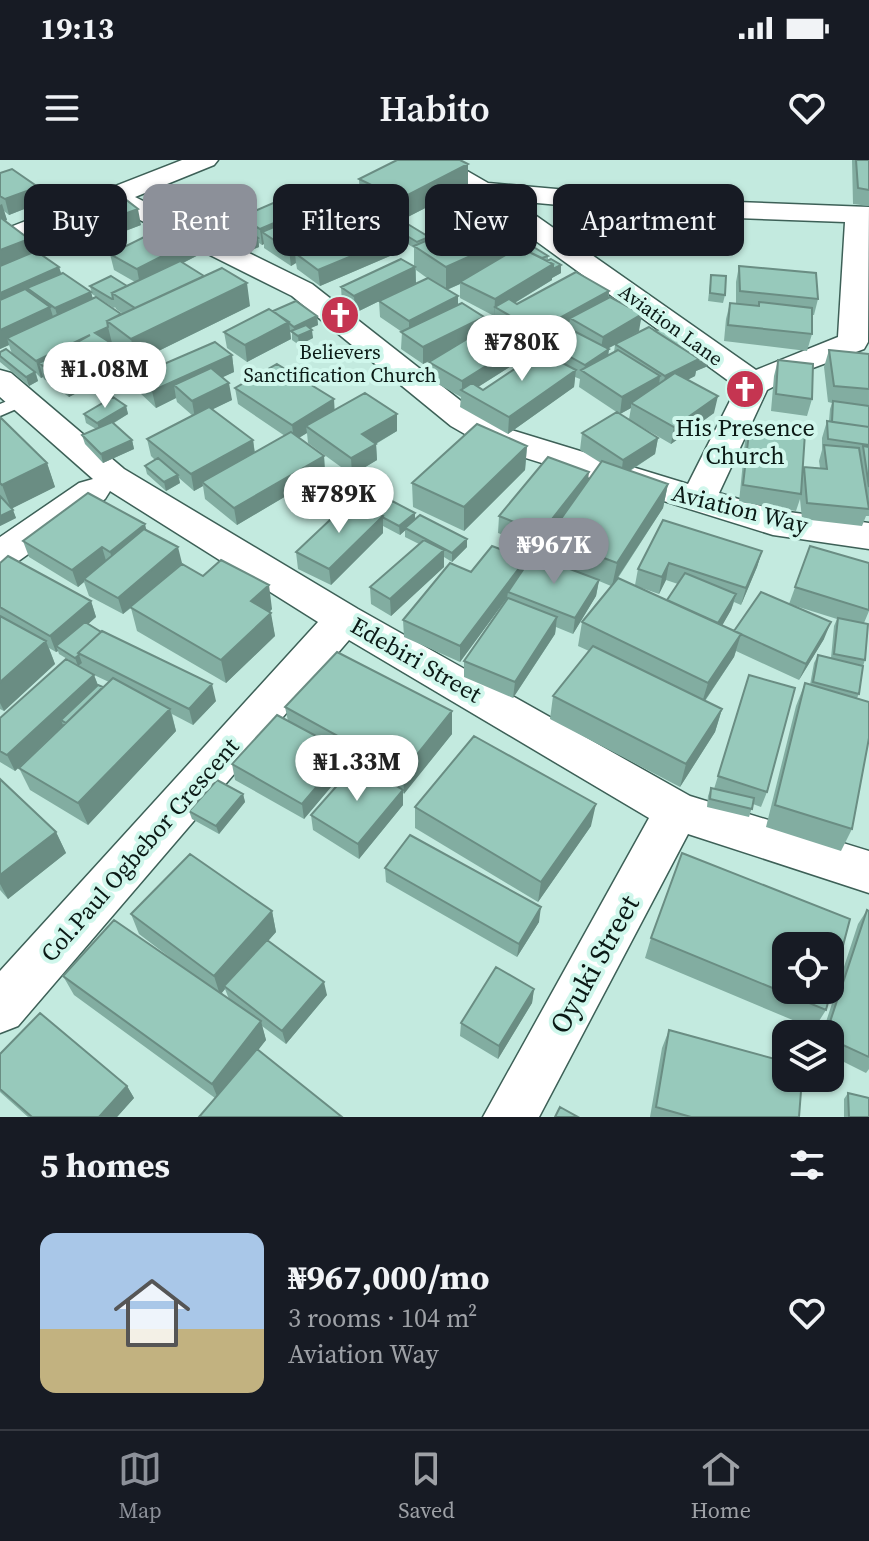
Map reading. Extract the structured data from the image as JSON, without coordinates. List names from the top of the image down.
{
  "streets": {
    "street": [
      "Aviation Lane",
      "Aviation Way",
      "Edebiri Street",
      "Col.Paul Ogbebor Crescent",
      "Oyuki Street"
    ]
  },
  "crossings": [
    ["Edebiri Street", "Col.Paul Ogbebor Crescent"],
    ["Edebiri Street", "Oyuki Street"]
  ],
  "places": {
    "church": ["Believers Sanctification Church", "His Presence Church"]
  },
  "page": {
    "status": "19:13",
    "header": "Habito",
    "chip": [
      "Buy",
      "Rent",
      "Filters",
      "New",
      "Apartment"
    ],
    "price": [
      "₦780K",
      "₦1.08M",
      "₦789K",
      "₦967K",
      "₦1.33M"
    ],
    "heading": "5 homes",
    "list": [
      {
        "name": "₦967,000/mo",
        "note": "3 rooms · 104 m² · Aviation Way"
      }
    ],
    "tabs": ["Map", "Saved", "Home"]
  }
}
